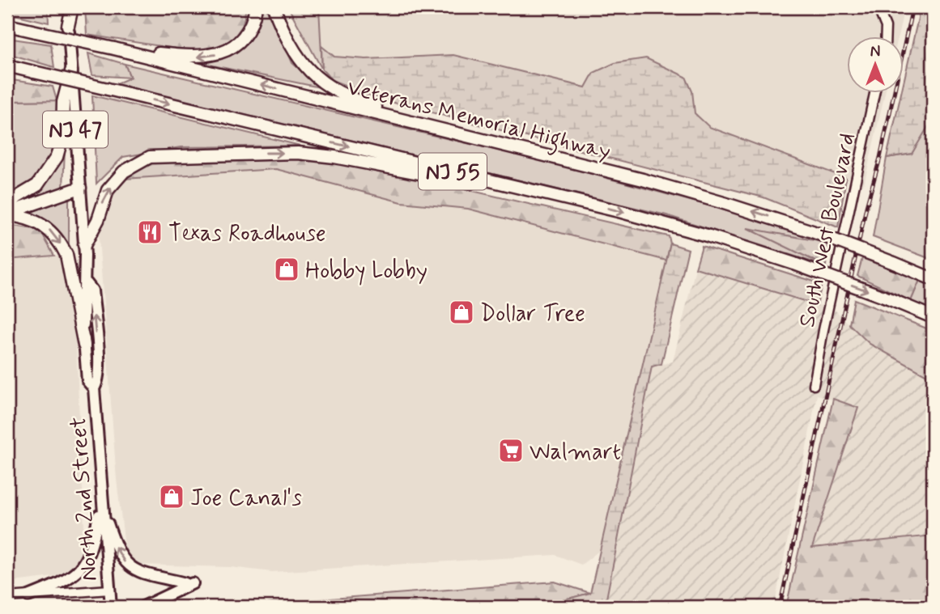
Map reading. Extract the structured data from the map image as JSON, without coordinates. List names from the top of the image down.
{
  "streets": {
    "highway": ["Veterans Memorial Highway", "NJ 55"],
    "main road": ["NJ 47", "North 2nd Street"],
    "street": ["South West Boulevard"]
  },
  "places": {
    "restaurant": ["Texas Roadhouse"],
    "shop": ["Hobby Lobby", "Dollar Tree", "Joe Canal's"],
    "supermarket": ["Walmart"]
  },
  "north": "top"
}
